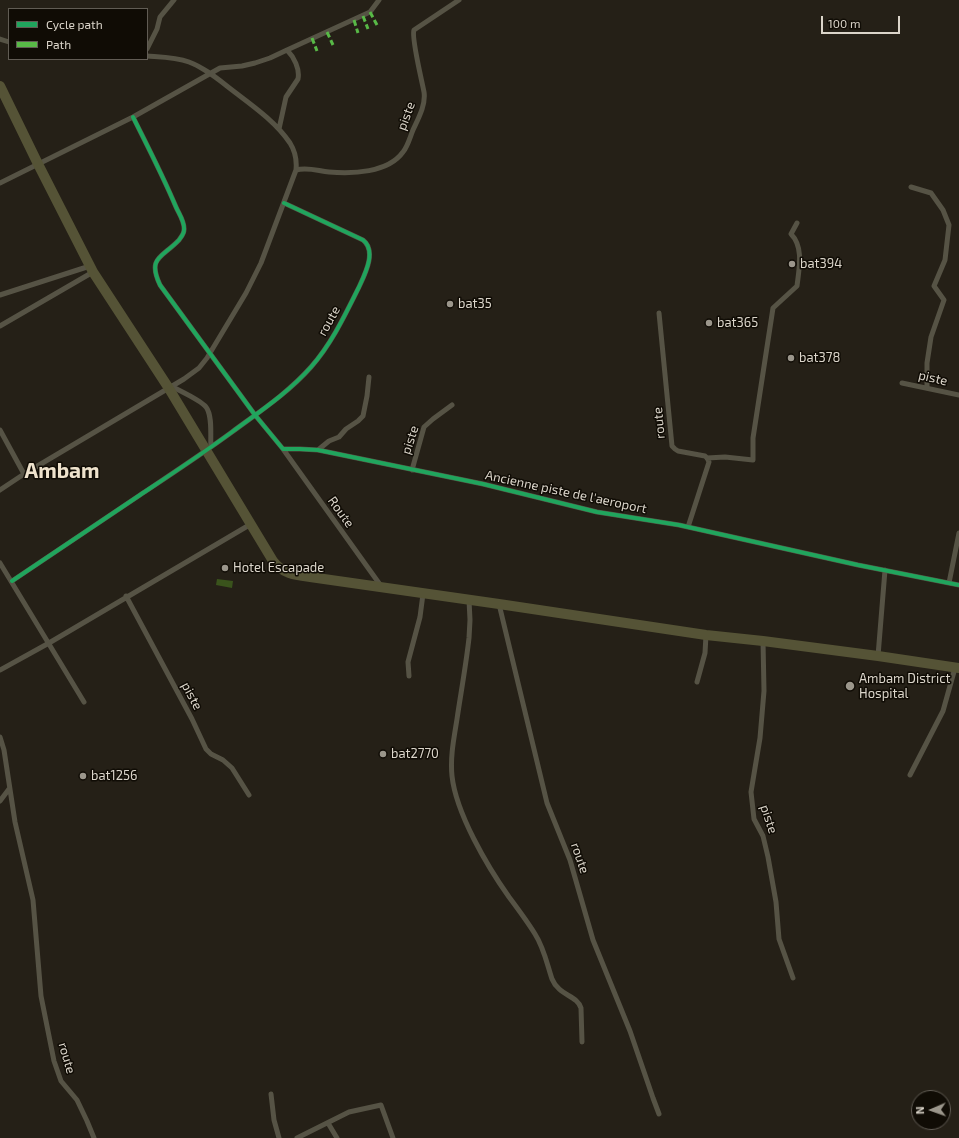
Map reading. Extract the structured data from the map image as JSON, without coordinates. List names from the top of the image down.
{
  "streets": {
    "street": [
      "piste",
      "route",
      "Ancienne piste de l'aeroport",
      "Route"
    ]
  },
  "crossings": [
    ["piste", "Ancienne piste de l'aeroport"],
    ["Ancienne piste de l'aeroport", "Route"]
  ],
  "districts": ["Ambam"],
  "places": [
    "bat394",
    "bat35",
    "bat365",
    "bat378",
    "Hotel Escapade",
    "Ambam District Hospital",
    "bat2770",
    "bat1256"
  ],
  "legend": ["Cycle path", "Path"],
  "scale_bar": "100 m",
  "north": "left"
}
